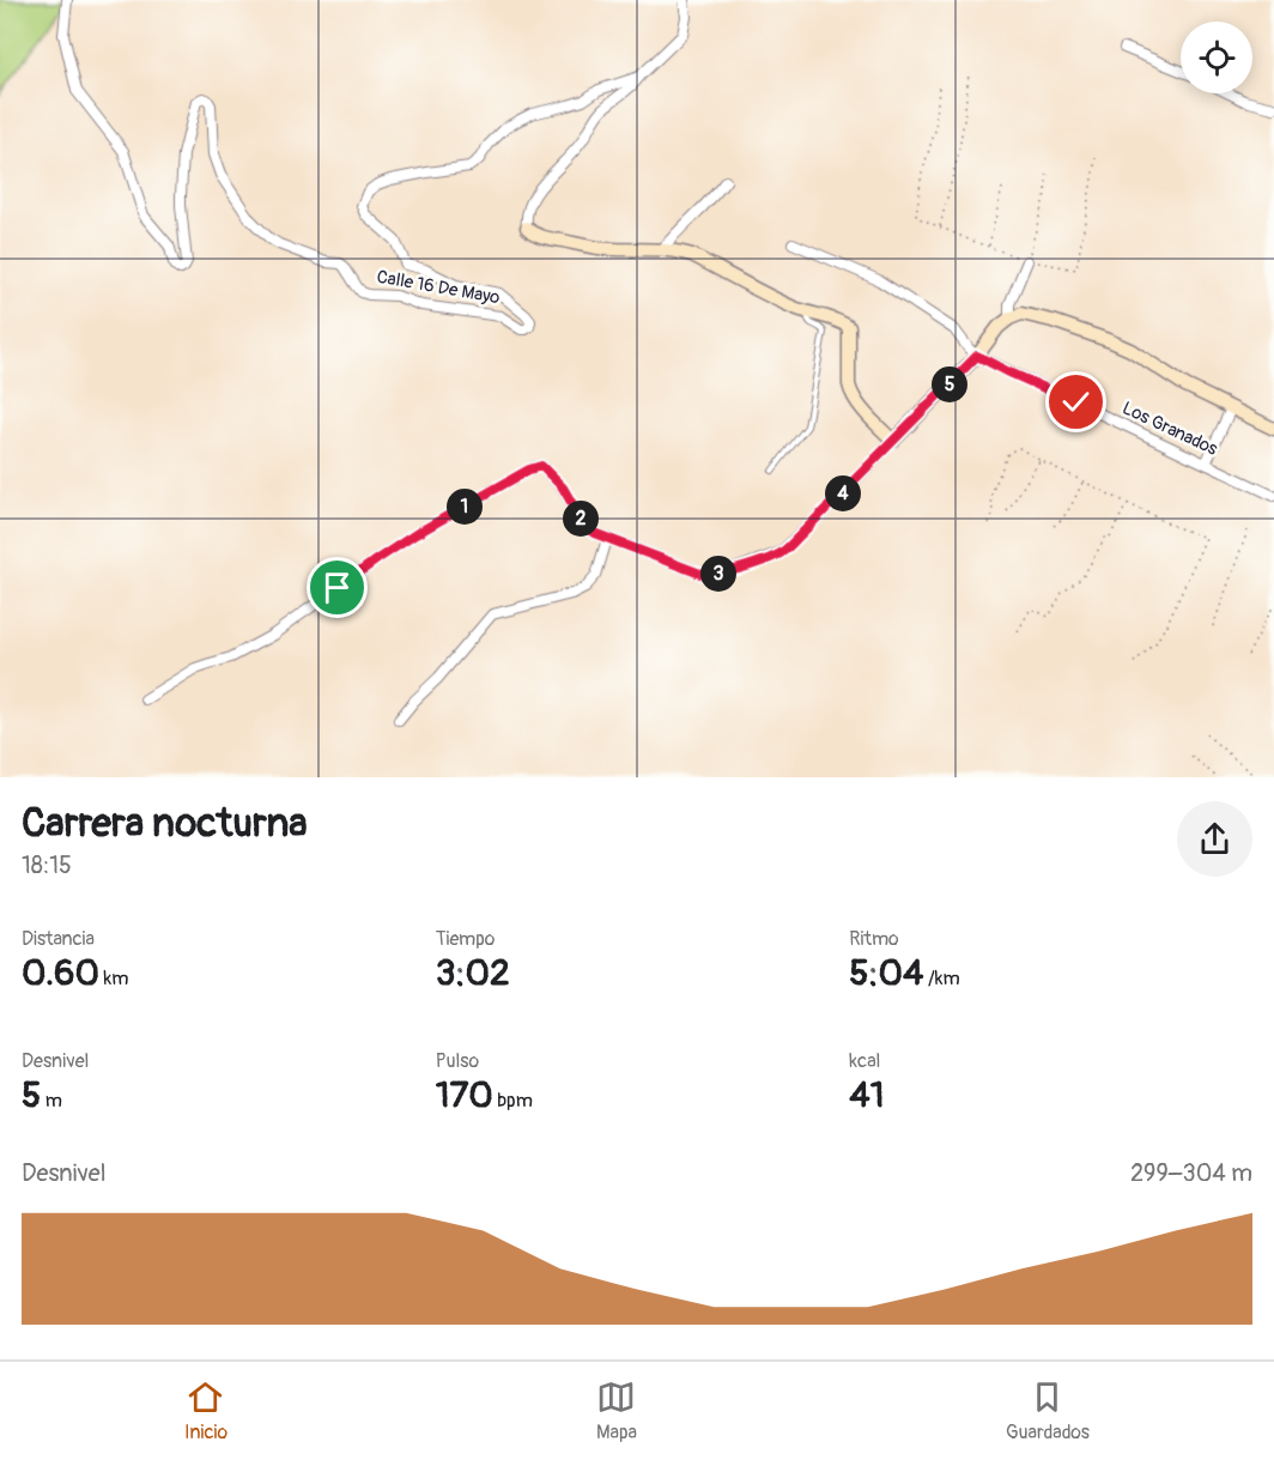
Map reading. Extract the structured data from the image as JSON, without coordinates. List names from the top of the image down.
{
  "streets": {
    "street": ["Calle 16 De Mayo", "Los Granados"]
  },
  "page": {
    "pins": [
      "5",
      "4",
      "1",
      "2",
      "3"
    ],
    "heading": ["Carrera nocturna", "18:15"],
    "stats": [
      ["Distancia", "0.60 km"],
      ["Tiempo", "3:02"],
      ["Ritmo", "5:04 /km"],
      ["Desnivel", "5 m"],
      ["Pulso", "170 bpm"],
      ["kcal", "41"]
    ],
    "chart": ["Desnivel", "299–304 m"],
    "tabs": ["Inicio", "Mapa", "Guardados"]
  }
}
